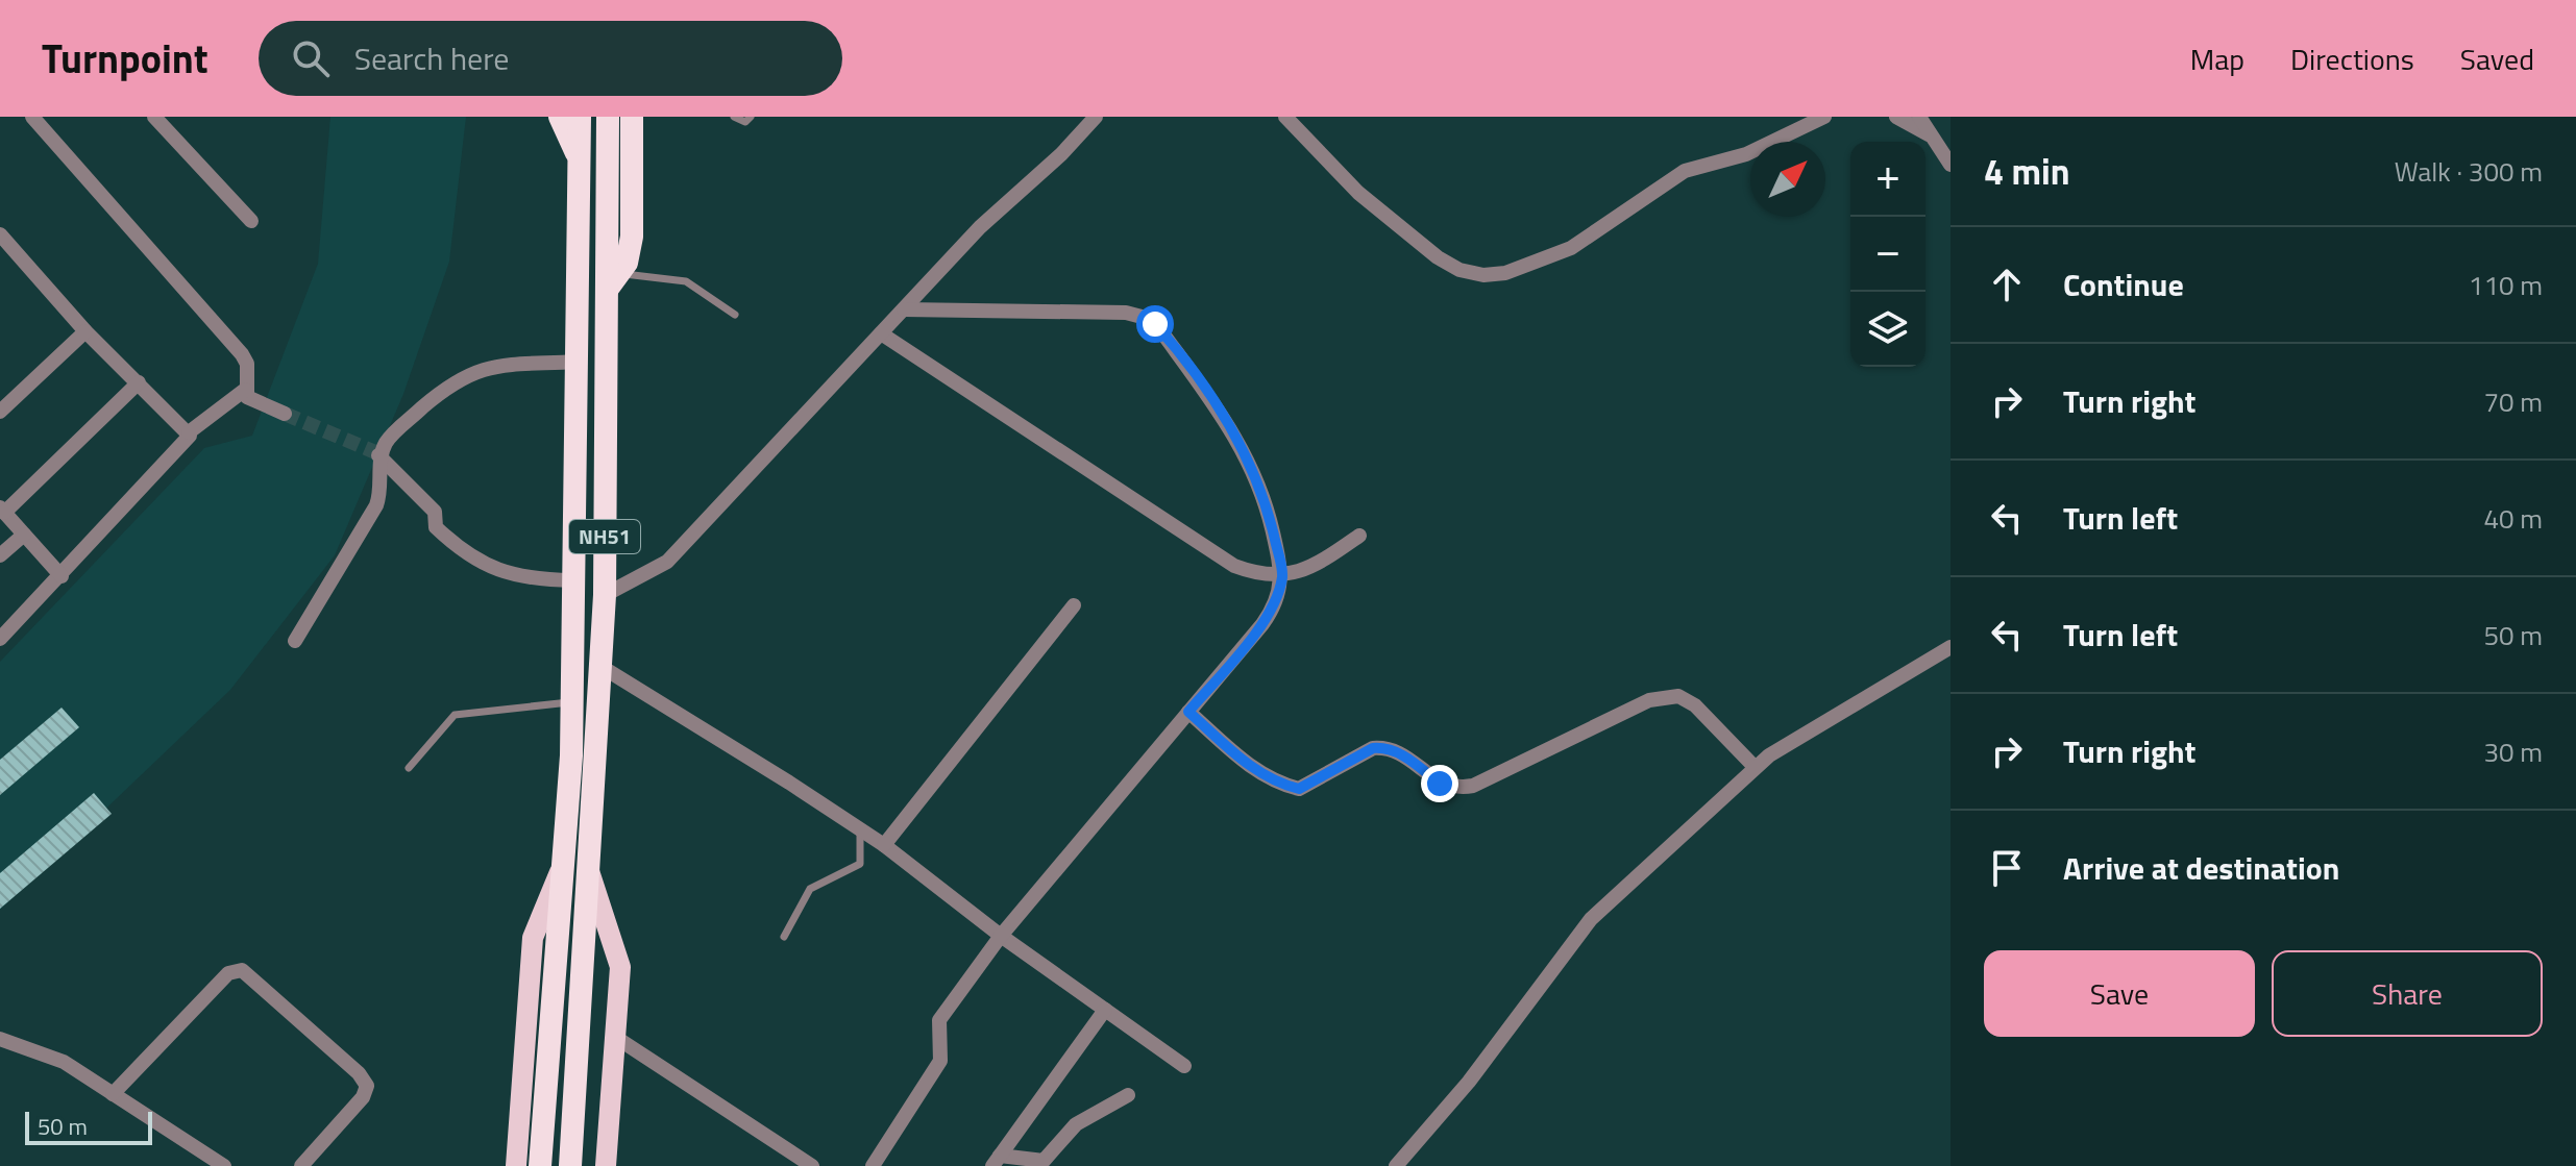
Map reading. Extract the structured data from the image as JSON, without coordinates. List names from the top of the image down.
{
  "streets": {
    "highway": ["NH51"]
  },
  "scale_bar": "50 m",
  "north": "top right",
  "page": {
    "header": "Turnpoint",
    "search": "Search here",
    "nav": ["Map", "Directions", "Saved"],
    "heading": ["4 min", "Walk · 300 m"],
    "map_buttons": ["+", "−"],
    "list": [
      ["Continue", "110 m"],
      ["Turn right", "70 m"],
      ["Turn left", "40 m"],
      ["Turn left", "50 m"],
      ["Turn right", "30 m"],
      "Arrive at destination"
    ],
    "buttons": ["Save", "Share"],
    "scale": "50 m"
  }
}
